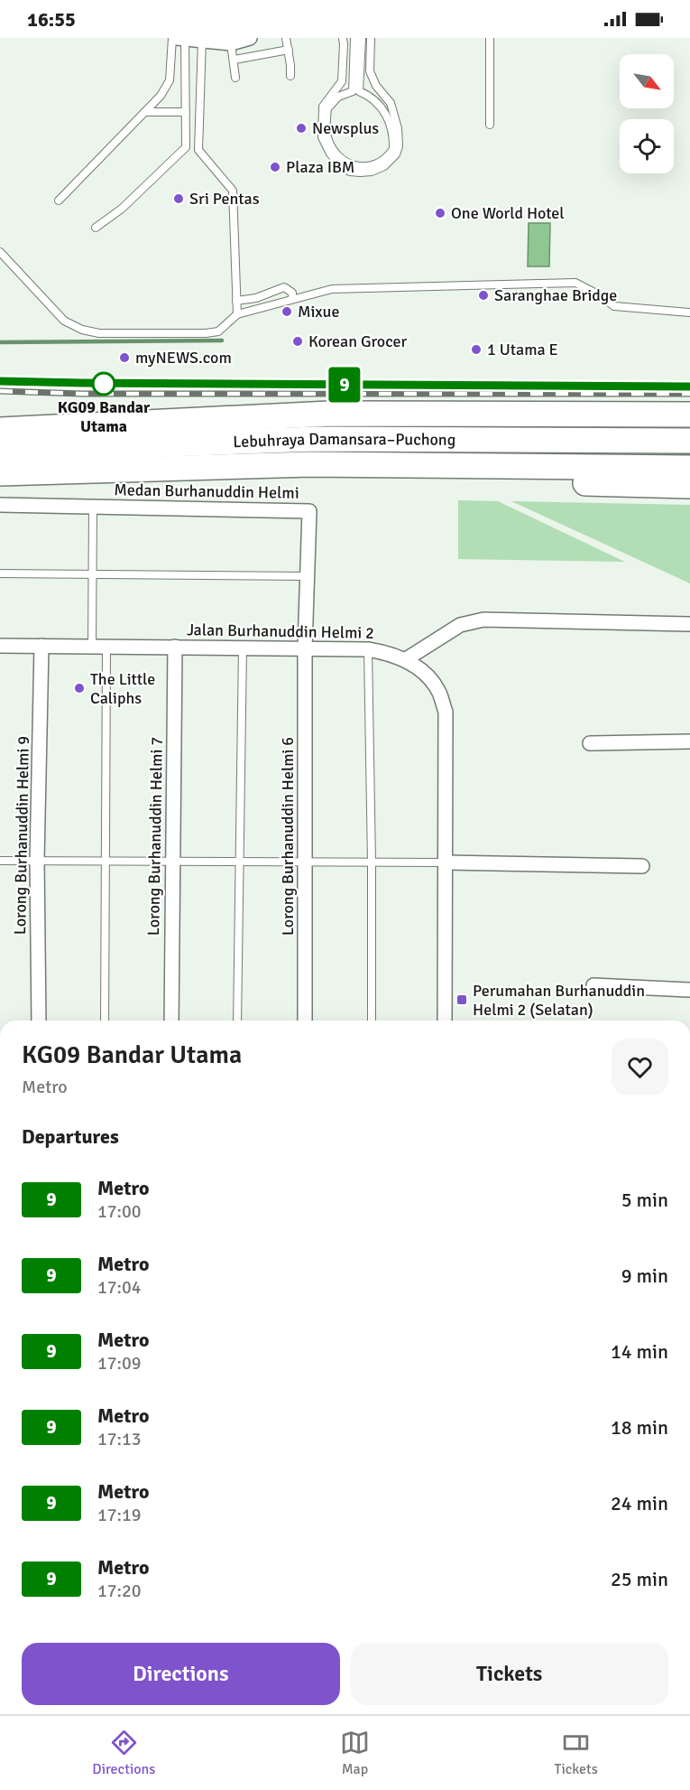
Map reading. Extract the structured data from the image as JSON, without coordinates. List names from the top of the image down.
{
  "streets": {
    "highway": ["Lebuhraya Damansara–Puchong"],
    "street": [
      "Medan Burhanuddin Helmi",
      "Jalan Burhanuddin Helmi 2",
      "Lorong Burhanuddin Helmi 9",
      "Lorong Burhanuddin Helmi 7",
      "Lorong Burhanuddin Helmi 6"
    ]
  },
  "crossings": [
    ["Medan Burhanuddin Helmi", "Jalan Burhanuddin Helmi 2"],
    ["Medan Burhanuddin Helmi", "Lorong Burhanuddin Helmi 6"],
    ["Jalan Burhanuddin Helmi 2", "Lorong Burhanuddin Helmi 9"],
    ["Jalan Burhanuddin Helmi 2", "Lorong Burhanuddin Helmi 7"],
    ["Jalan Burhanuddin Helmi 2", "Lorong Burhanuddin Helmi 6"]
  ],
  "places": {
    "other": [
      "Newsplus",
      "Plaza IBM",
      "Sri Pentas",
      "One World Hotel",
      "Saranghae Bridge",
      "Mixue",
      "Korean Grocer",
      "1 Utama E",
      "myNEWS.com",
      "KG09 Bandar Utama",
      "The Little Caliphs"
    ],
    "transit": ["Perumahan Burhanuddin Helmi 2 (Selatan)"]
  },
  "lines": ["metro line 9"],
  "north": "bottom right",
  "page": {
    "status": "16:55",
    "on_map": "9",
    "heading": [
      ["KG09 Bandar Utama", "Metro"],
      "Departures"
    ],
    "list": [
      {
        "mark": "9",
        "name": "Metro",
        "note": "17:00",
        "value": "5 min"
      },
      {
        "mark": "9",
        "name": "Metro",
        "note": "17:04",
        "value": "9 min"
      },
      {
        "mark": "9",
        "name": "Metro",
        "note": "17:09",
        "value": "14 min"
      },
      {
        "mark": "9",
        "name": "Metro",
        "note": "17:13",
        "value": "18 min"
      },
      {
        "mark": "9",
        "name": "Metro",
        "note": "17:19",
        "value": "24 min"
      },
      {
        "mark": "9",
        "name": "Metro",
        "note": "17:20",
        "value": "25 min"
      }
    ],
    "buttons": ["Directions", "Tickets"],
    "tabs": ["Directions", "Map", "Tickets"]
  }
}
